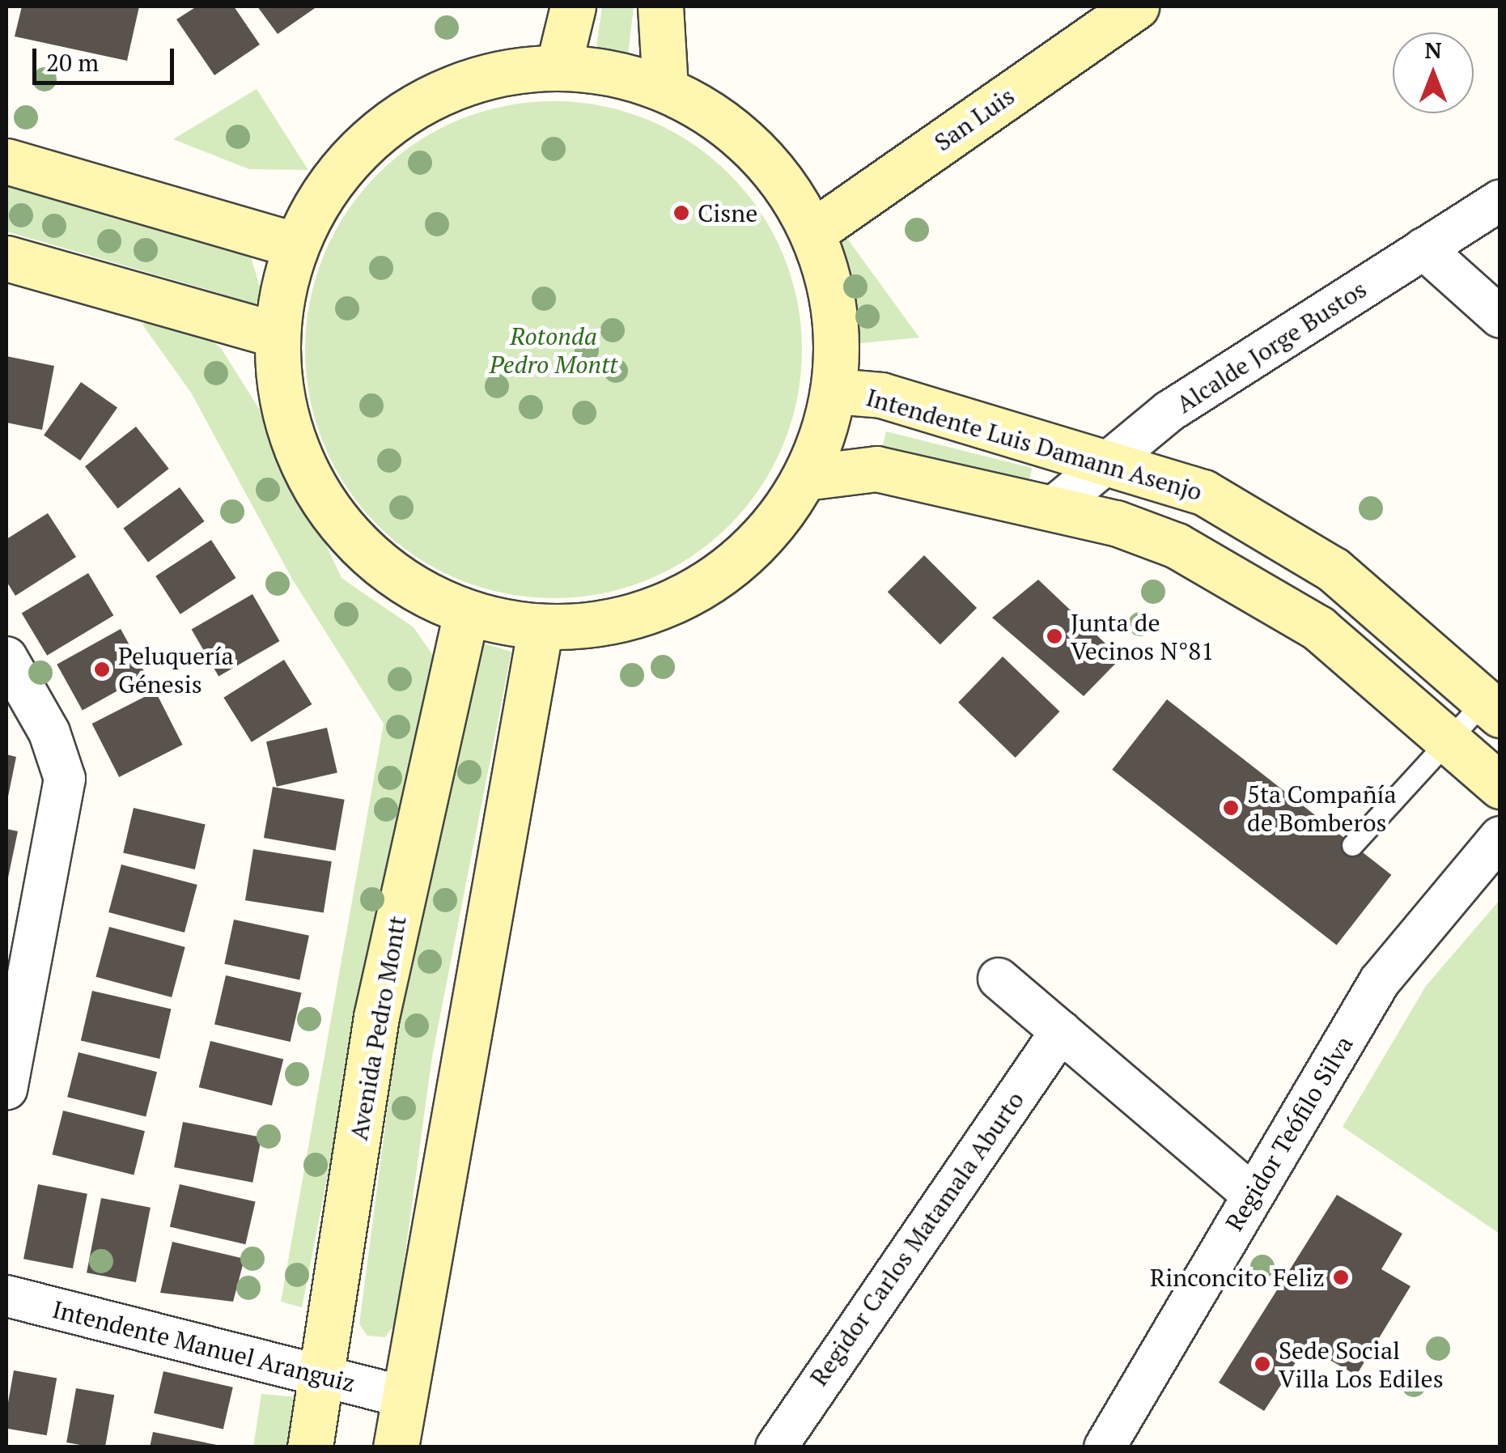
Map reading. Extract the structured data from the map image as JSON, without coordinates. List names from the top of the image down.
{
  "streets": {
    "main road": ["San Luis", "Intendente Luis Damann Asenjo", "Avenida Pedro Montt"],
    "street": [
      "Alcalde Jorge Bustos",
      "Regidor Teófilo Silva",
      "Regidor Carlos Matamala Aburto",
      "Intendente Manuel Aranguiz"
    ]
  },
  "crossings": [
    ["Alcalde Jorge Bustos", "Intendente Luis Damann Asenjo"],
    ["Avenida Pedro Montt", "Intendente Manuel Aranguiz"]
  ],
  "parks": ["Rotonda Pedro Montt"],
  "places": [
    "Cisne",
    "Junta de Vecinos N°81",
    "Peluquería Génesis",
    "5ta Compañía de Bomberos",
    "Rinconcito Feliz",
    "Sede Social Villa Los Ediles"
  ],
  "scale_bar": "20 m",
  "north": "top"
}
